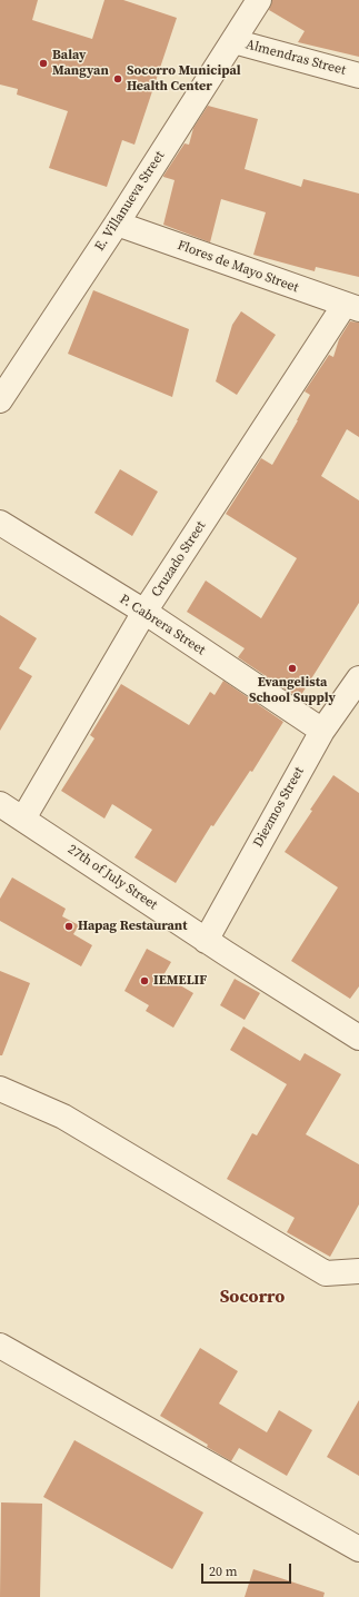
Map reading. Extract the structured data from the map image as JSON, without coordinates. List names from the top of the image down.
{
  "streets": {
    "street": [
      "Almendras Street",
      "E. Villanueva Street",
      "Flores de Mayo Street",
      "Cruzado Street",
      "P. Cabrera Street",
      "Diezmos Street",
      "27th of July Street"
    ]
  },
  "crossings": [
    ["Almendras Street", "E. Villanueva Street"],
    ["E. Villanueva Street", "Flores de Mayo Street"],
    ["Flores de Mayo Street", "Cruzado Street"],
    ["Cruzado Street", "P. Cabrera Street"],
    ["Cruzado Street", "27th of July Street"],
    ["P. Cabrera Street", "Diezmos Street"],
    ["Diezmos Street", "27th of July Street"]
  ],
  "districts": ["Socorro"],
  "places": [
    "Balay Mangyan",
    "Socorro Municipal Health Center",
    "Evangelista School Supply",
    "Hapag Restaurant",
    "IEMELIF"
  ],
  "scale_bar": "20 m"
}
